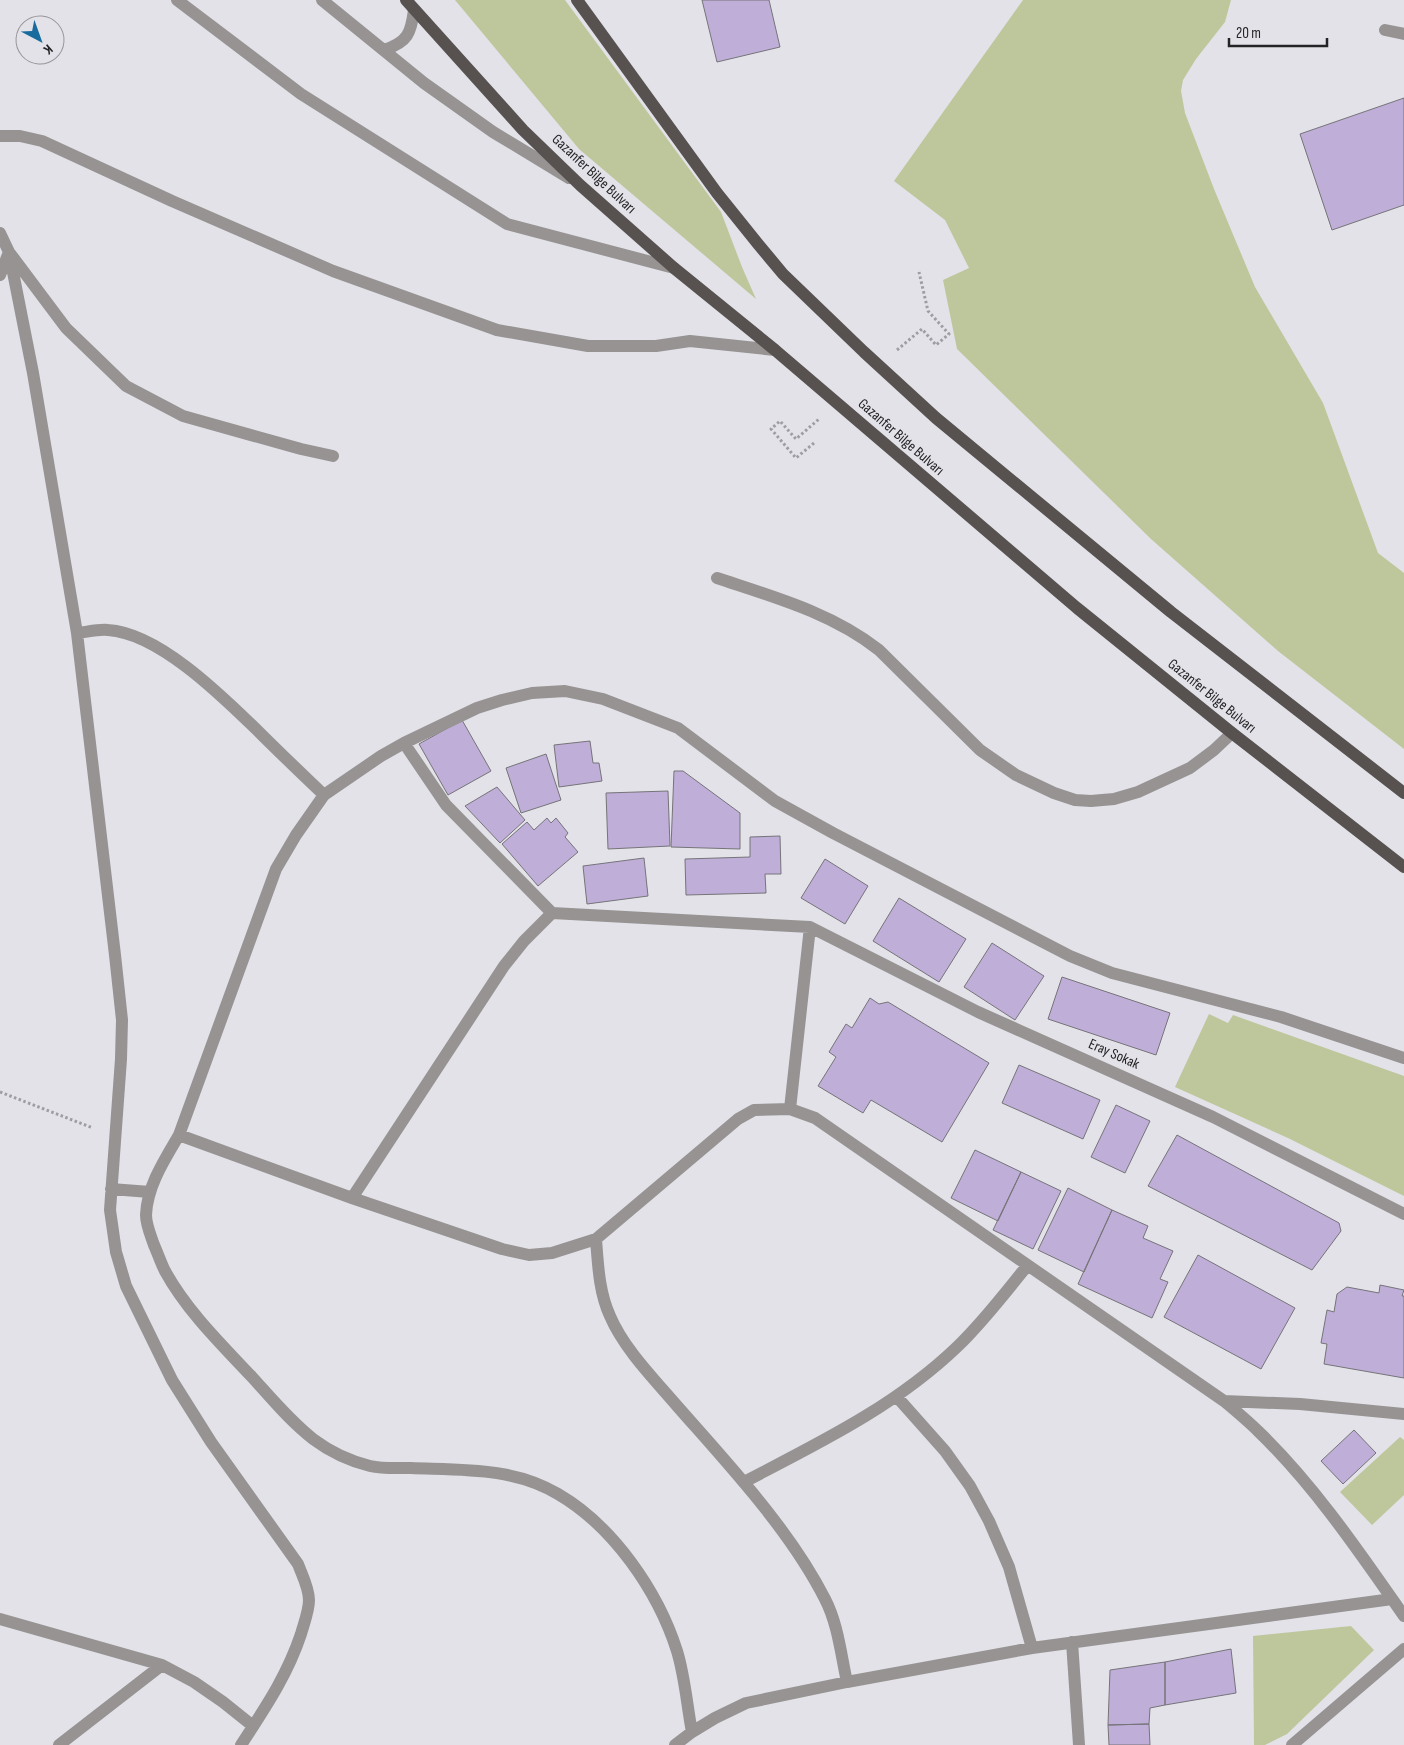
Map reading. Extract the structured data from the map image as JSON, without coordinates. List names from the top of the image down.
{
  "streets": {
    "main road": ["Gazanfer Bilge Bulvarı"],
    "street": ["Eray Sokak"]
  },
  "scale_bar": "20 m",
  "north": "bottom right"
}
